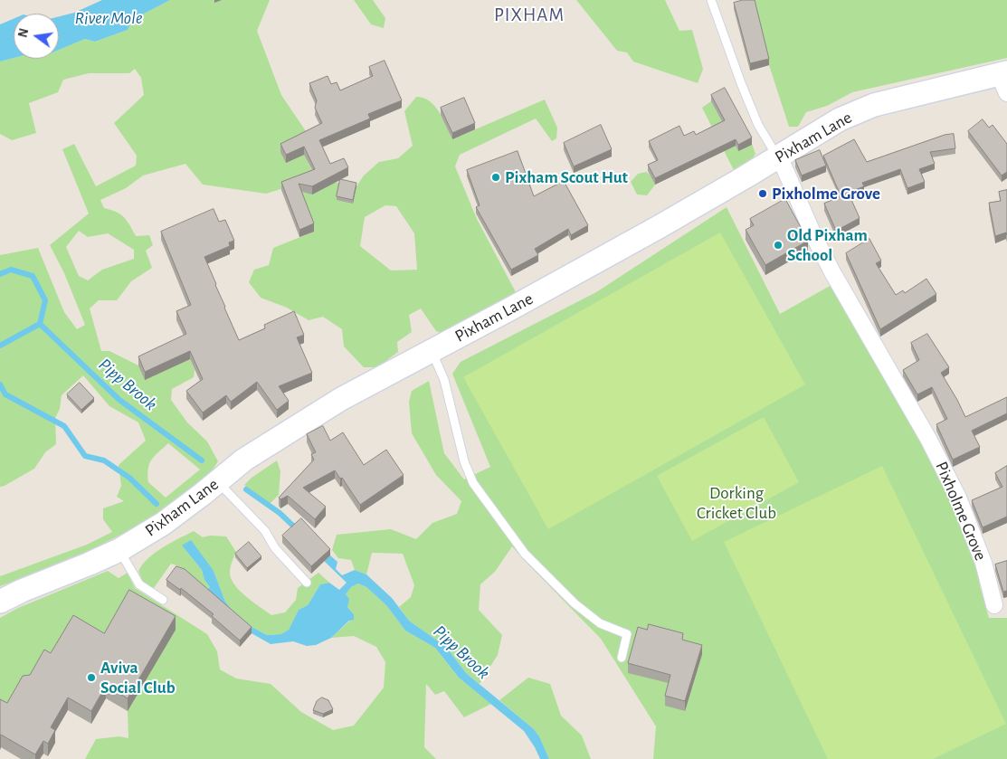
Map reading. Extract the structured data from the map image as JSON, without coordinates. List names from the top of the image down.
{
  "streets": {
    "main road": ["Pixham Lane"],
    "street": ["Pixholme Grove"]
  },
  "crossings": [
    ["Pixham Lane", "Pixholme Grove"]
  ],
  "districts": ["PIXHAM"],
  "water": ["River Mole", "Pipp Brook"],
  "parks": ["Dorking Cricket Club"],
  "places": [
    "Pixham Scout Hut",
    "Pixholme Grove",
    "Old Pixham School",
    "Aviva Social Club"
  ],
  "north": "left"
}
